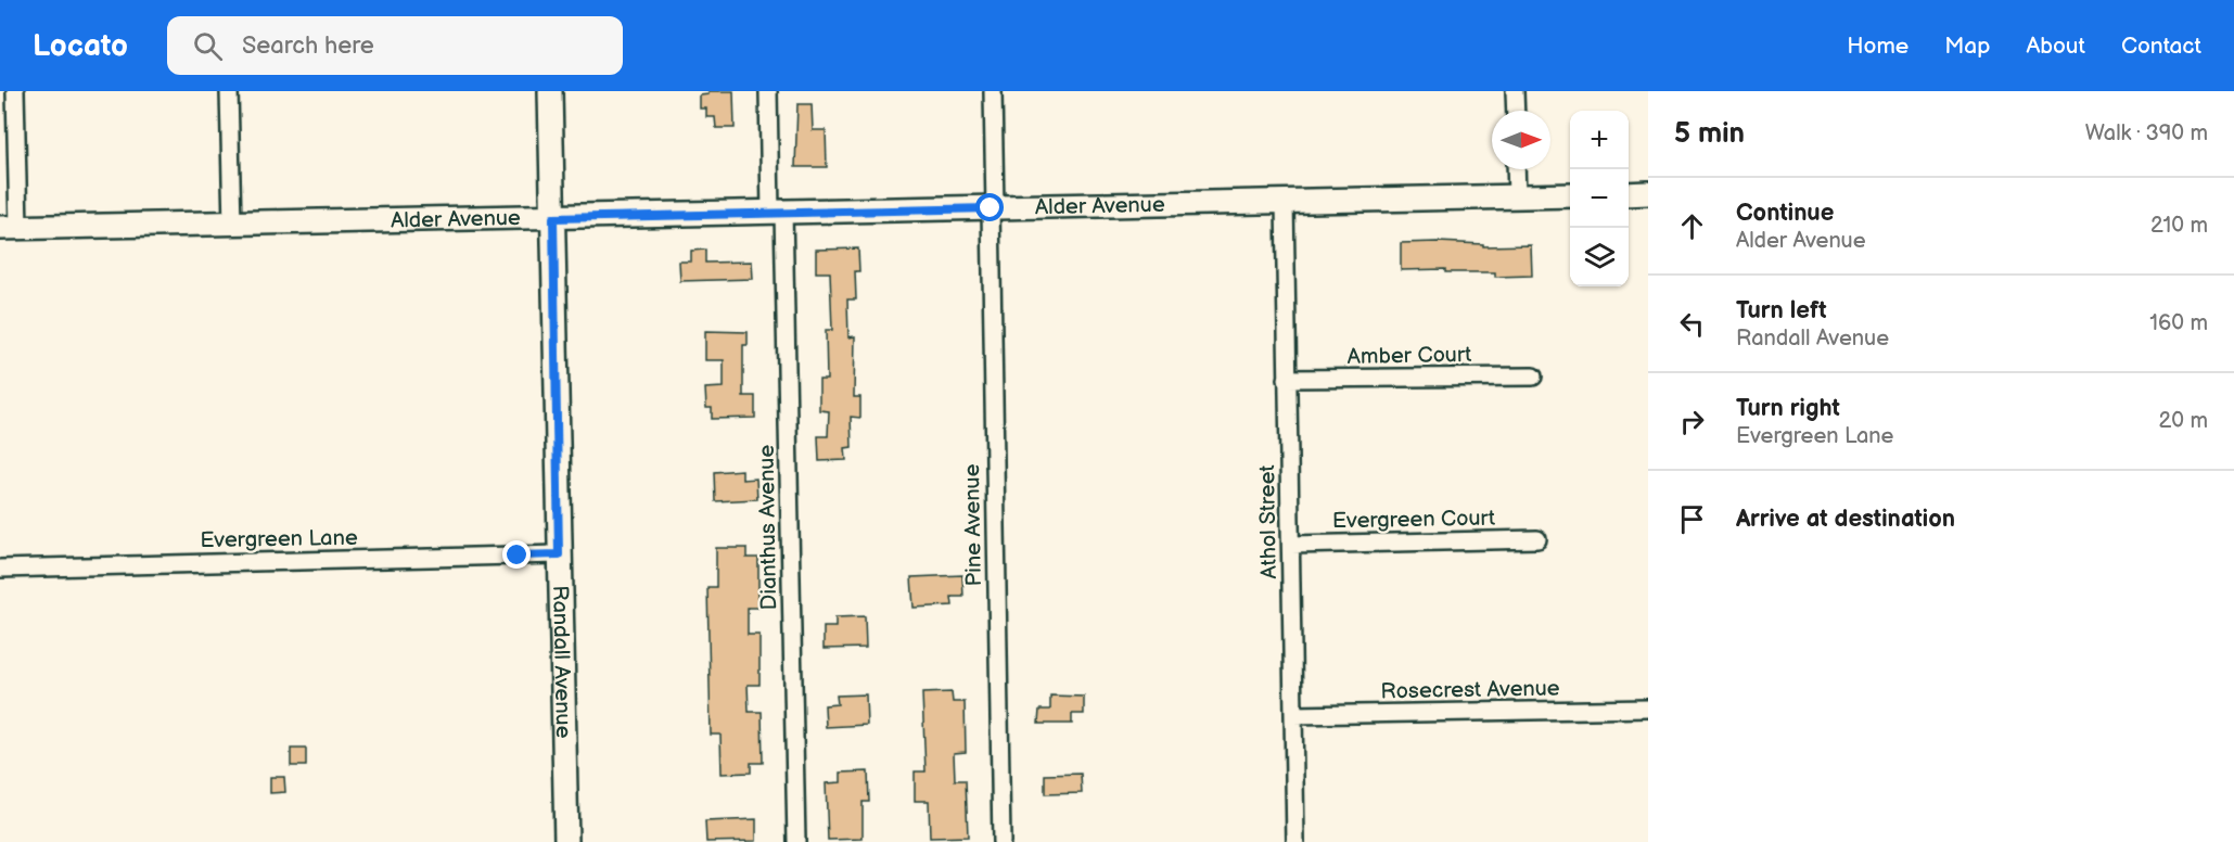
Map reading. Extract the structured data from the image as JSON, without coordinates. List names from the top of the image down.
{
  "streets": {
    "main road": ["Alder Avenue", "Randall Avenue"],
    "street": [
      "Amber Court",
      "Evergreen Court",
      "Athol Street",
      "Pine Avenue",
      "Dianthus Avenue",
      "Evergreen Lane",
      "Rosecrest Avenue"
    ]
  },
  "crossings": [
    ["Alder Avenue", "Athol Street"],
    ["Alder Avenue", "Pine Avenue"],
    ["Alder Avenue", "Dianthus Avenue"],
    ["Alder Avenue", "Randall Avenue"],
    ["Amber Court", "Athol Street"],
    ["Evergreen Court", "Athol Street"],
    ["Athol Street", "Rosecrest Avenue"],
    ["Evergreen Lane", "Randall Avenue"]
  ],
  "north": "right",
  "page": {
    "header": "Locato",
    "search": "Search here",
    "nav": [
      "Home",
      "Map",
      "About",
      "Contact"
    ],
    "heading": ["5 min", "Walk · 390 m"],
    "map_buttons": ["+", "−"],
    "list": [
      ["Continue", "Alder Avenue", "210 m"],
      ["Turn left", "Randall Avenue", "160 m"],
      ["Turn right", "Evergreen Lane", "20 m"],
      "Arrive at destination"
    ]
  }
}
